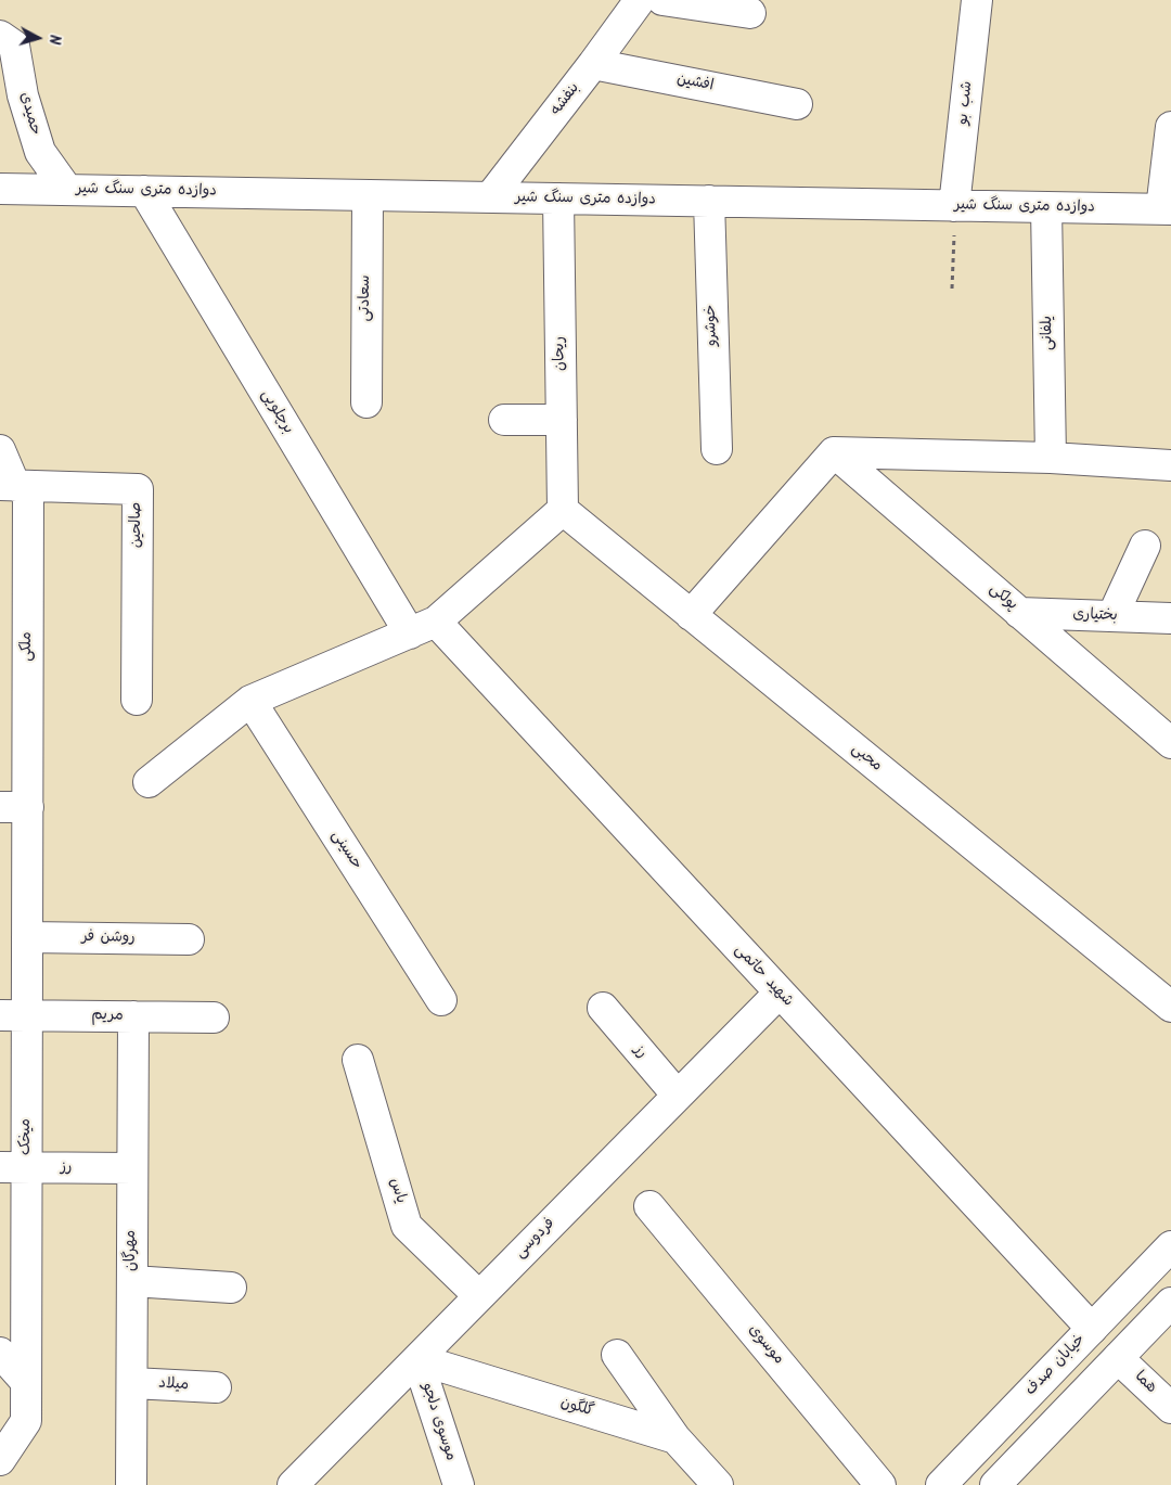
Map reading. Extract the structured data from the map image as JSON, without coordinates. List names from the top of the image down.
{
  "streets": {
    "street": [
      "افشین",
      "بنفشه",
      "شب بو",
      "حمیدی",
      "دوازده متری سنگ شیر",
      "سعادتی",
      "خوشرو",
      "یلفانی",
      "ریحان",
      "برچلویی",
      "صالحین",
      "پولکی",
      "بختیاری",
      "ملکی",
      "محبی",
      "حسینی",
      "روشن فر",
      "شهید حاتمی",
      "مریم",
      "رز",
      "میخک",
      "یاس",
      "فردوسی",
      "مهرگان",
      "موسوی",
      "خیابان صدف",
      "هما",
      "میلاد",
      "گلگون",
      "موسوی دلجو"
    ]
  },
  "crossings": [
    ["افشین", "بنفشه"],
    ["بنفشه", "دوازده متری سنگ شیر"],
    ["شب بو", "دوازده متری سنگ شیر"],
    ["حمیدی", "دوازده متری سنگ شیر"],
    ["دوازده متری سنگ شیر", "سعادتی"],
    ["دوازده متری سنگ شیر", "خوشرو"],
    ["دوازده متری سنگ شیر", "یلفانی"],
    ["دوازده متری سنگ شیر", "ریحان"],
    ["دوازده متری سنگ شیر", "برچلویی"],
    ["ریحان", "محبی"],
    ["برچلویی", "شهید حاتمی"],
    ["صالحین", "ملکی"],
    ["پولکی", "بختیاری"],
    ["ملکی", "میخک"],
    ["روشن فر", "میخک"],
    ["شهید حاتمی", "فردوسی"],
    ["شهید حاتمی", "خیابان صدف"],
    ["مریم", "میخک"],
    ["مریم", "مهرگان"],
    ["رز", "میخک"],
    ["رز", "فردوسی"],
    ["رز", "مهرگان"],
    ["یاس", "فردوسی"],
    ["فردوسی", "گلگون"],
    ["فردوسی", "موسوی دلجو"],
    ["مهرگان", "میلاد"],
    ["گلگون", "موسوی دلجو"]
  ],
  "north": "right"
}
